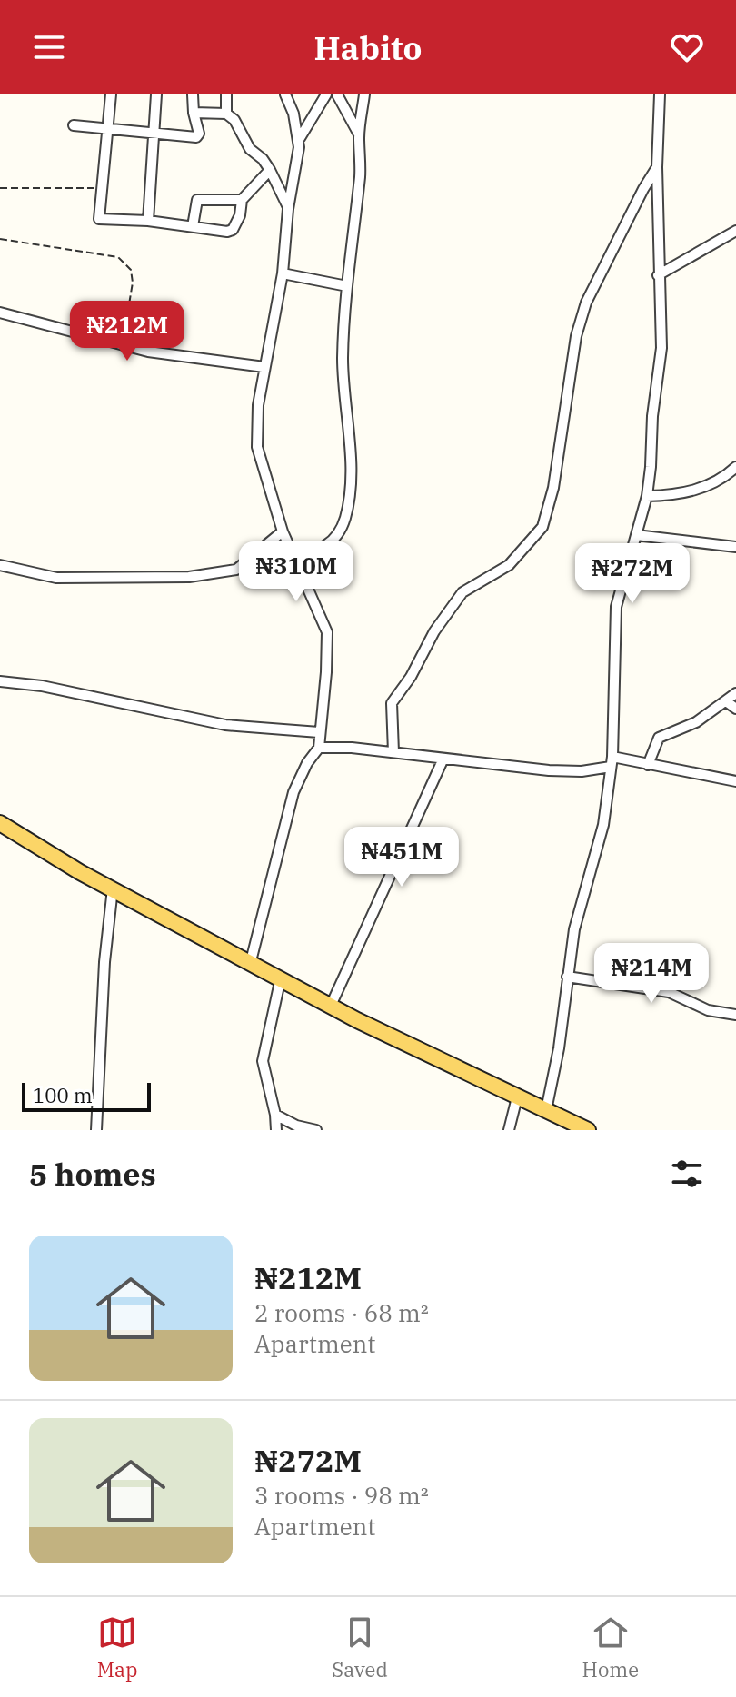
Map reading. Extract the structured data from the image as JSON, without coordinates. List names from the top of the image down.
{
  "scale_bar": "100 m",
  "page": {
    "header": "Habito",
    "price": [
      "₦212M",
      "₦310M",
      "₦272M",
      "₦451M",
      "₦214M"
    ],
    "scale": "100 m",
    "heading": "5 homes",
    "list": [
      {
        "name": "₦212M",
        "note": "2 rooms · 68 m² · Apartment"
      },
      {
        "name": "₦272M",
        "note": "3 rooms · 98 m² · Apartment"
      }
    ],
    "tabs": ["Map", "Saved", "Home"]
  }
}
